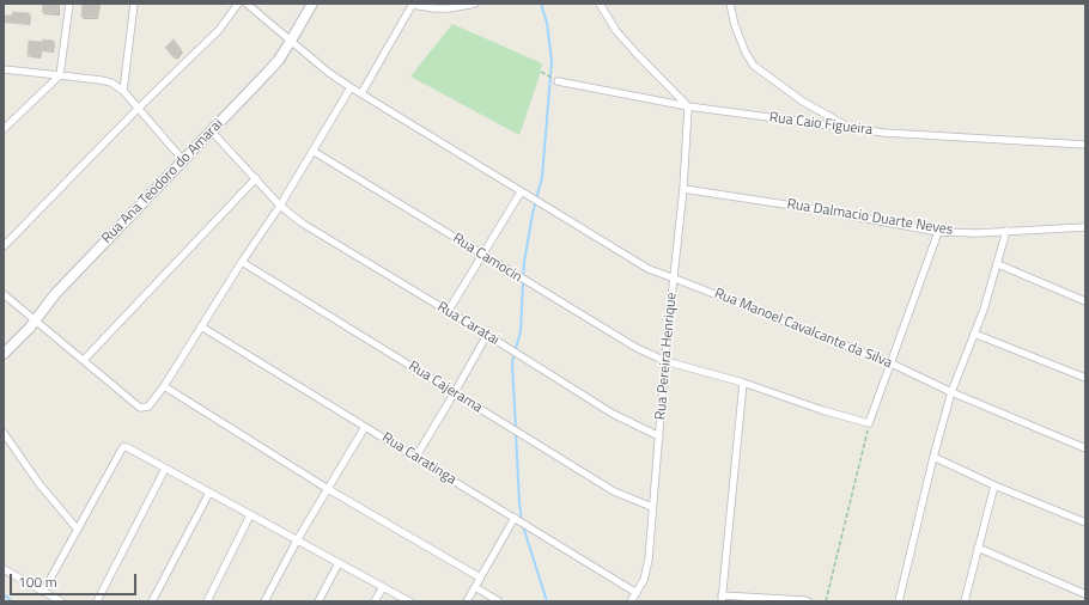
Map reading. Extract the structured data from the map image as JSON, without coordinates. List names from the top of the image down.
{
  "streets": {
    "street": [
      "Rua Caio Figueira",
      "Rua Ana Teodoro do Amarai",
      "Rua Dalmacio Duarte Neves",
      "Rua Camocin",
      "Rua Caratai",
      "Rua Manoel Cavalcante da Silva",
      "Rua Pereira Henrique",
      "Rua Cajerama",
      "Rua Caratinga"
    ]
  },
  "crossings": [
    ["Rua Caio Figueira", "Rua Pereira Henrique"],
    ["Rua Ana Teodoro do Amarai", "Rua Caratai"],
    ["Rua Ana Teodoro do Amarai", "Rua Manoel Cavalcante da Silva"],
    ["Rua Dalmacio Duarte Neves", "Rua Pereira Henrique"],
    ["Rua Camocin", "Rua Pereira Henrique"],
    ["Rua Caratai", "Rua Pereira Henrique"],
    ["Rua Manoel Cavalcante da Silva", "Rua Pereira Henrique"],
    ["Rua Pereira Henrique", "Rua Cajerama"],
    ["Rua Pereira Henrique", "Rua Caratinga"]
  ],
  "scale_bar": "100 m"
}
